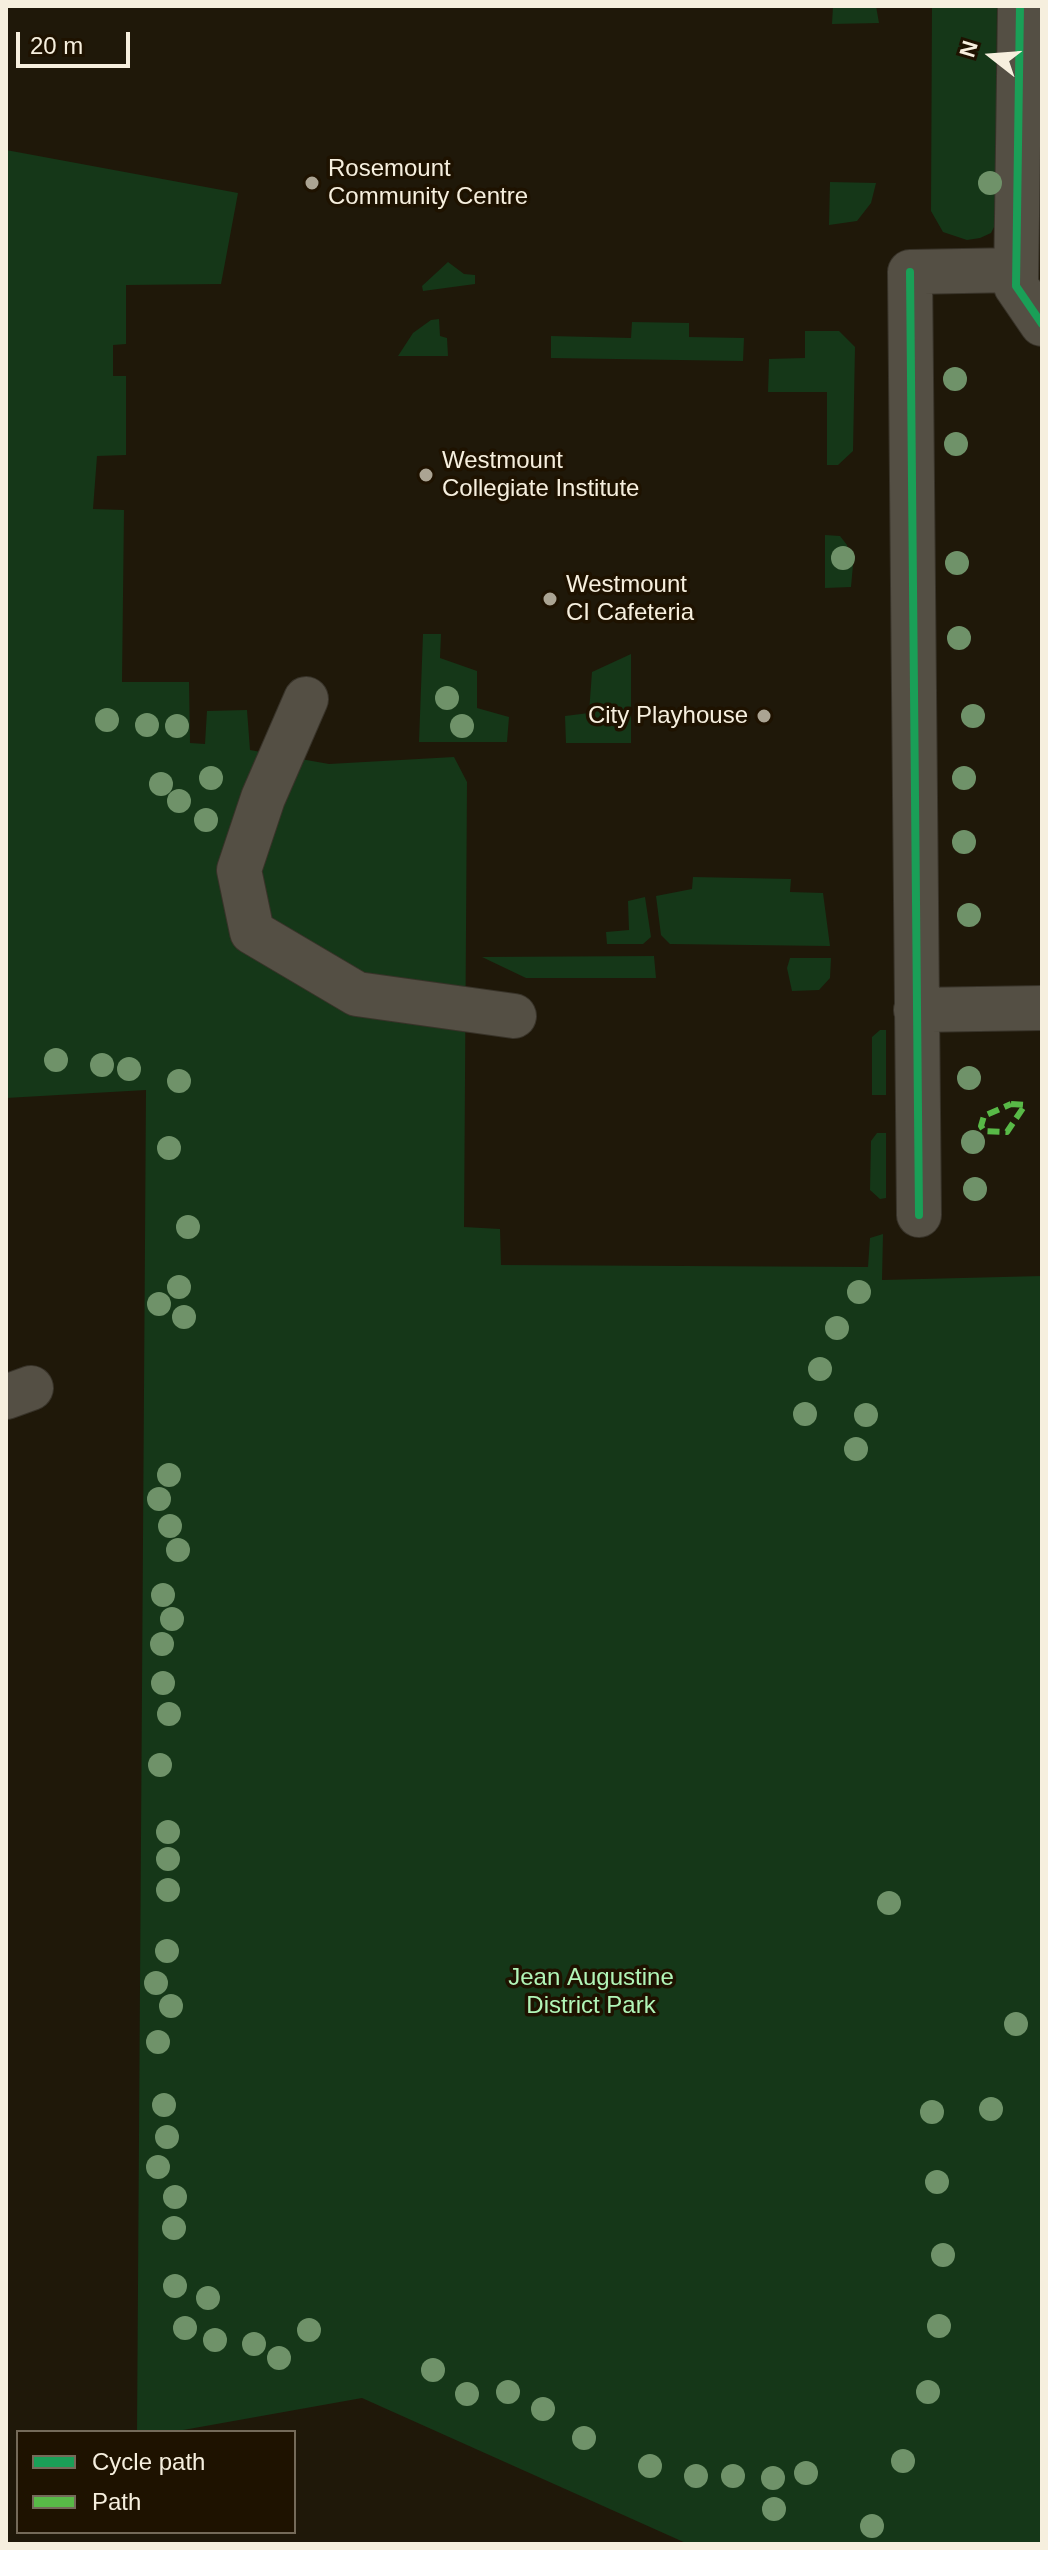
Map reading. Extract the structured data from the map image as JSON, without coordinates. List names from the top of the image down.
{
  "parks": ["Jean Augustine District Park"],
  "places": [
    "Rosemount Community Centre",
    "Westmount Collegiate Institute",
    "Westmount CI Cafeteria",
    "City Playhouse"
  ],
  "legend": ["Cycle path", "Path"],
  "scale_bar": "20 m",
  "north": "left"
}
